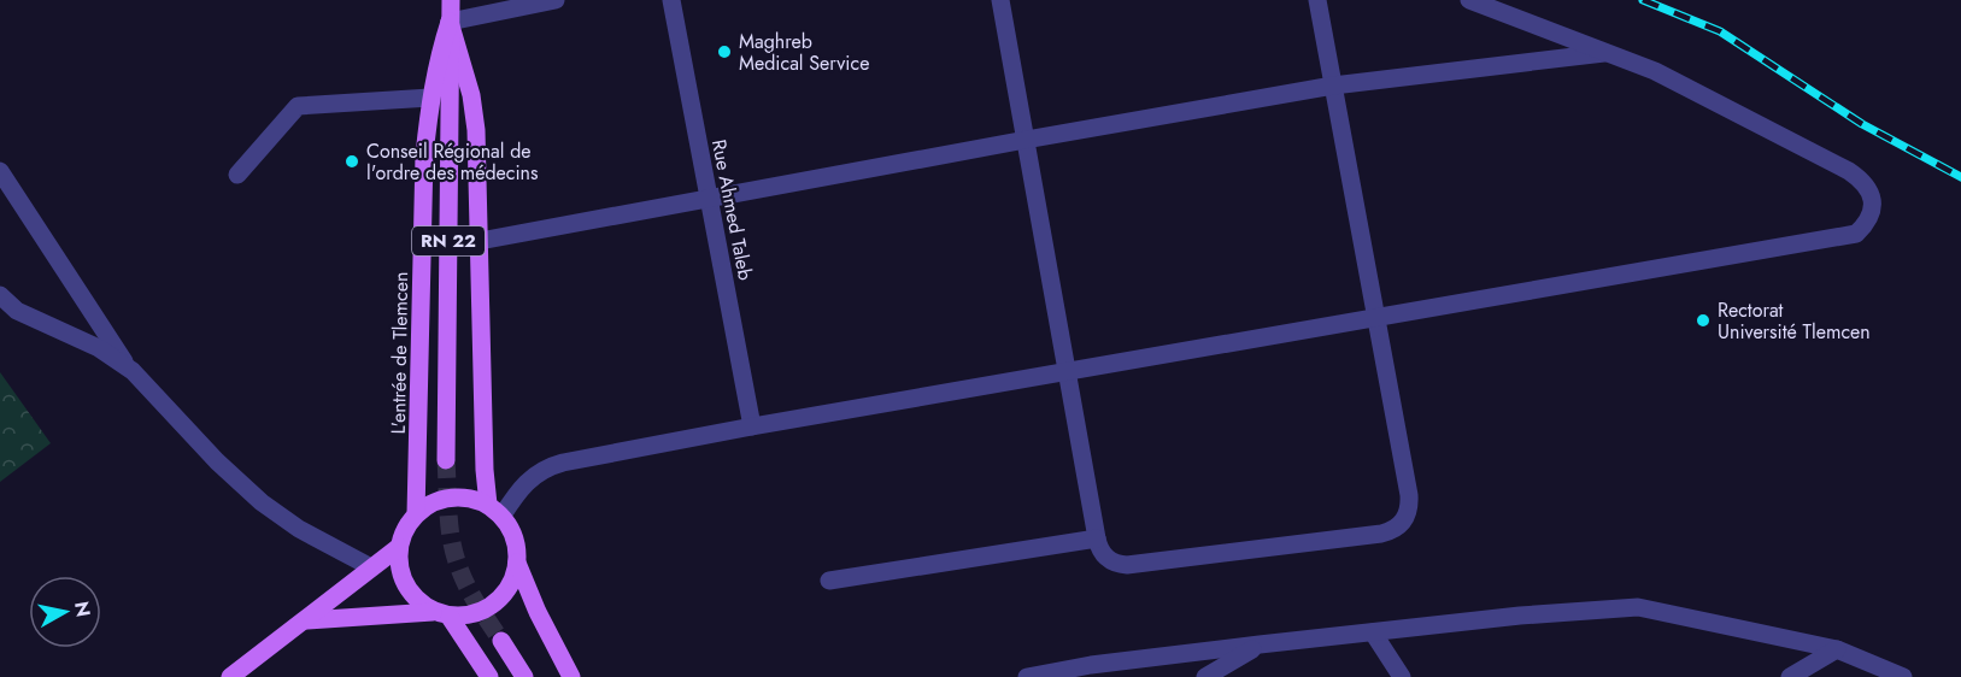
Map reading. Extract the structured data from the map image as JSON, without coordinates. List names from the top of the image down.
{
  "streets": {
    "main road": ["RN 22", "L'entrée de Tlemcen"],
    "street": ["Rue Ahmed Taleb"]
  },
  "places": ["Maghreb Medical Service", "Conseil Régional de l'ordre des médecins", "Rectorat Université Tlemcen"],
  "north": "right"
}
